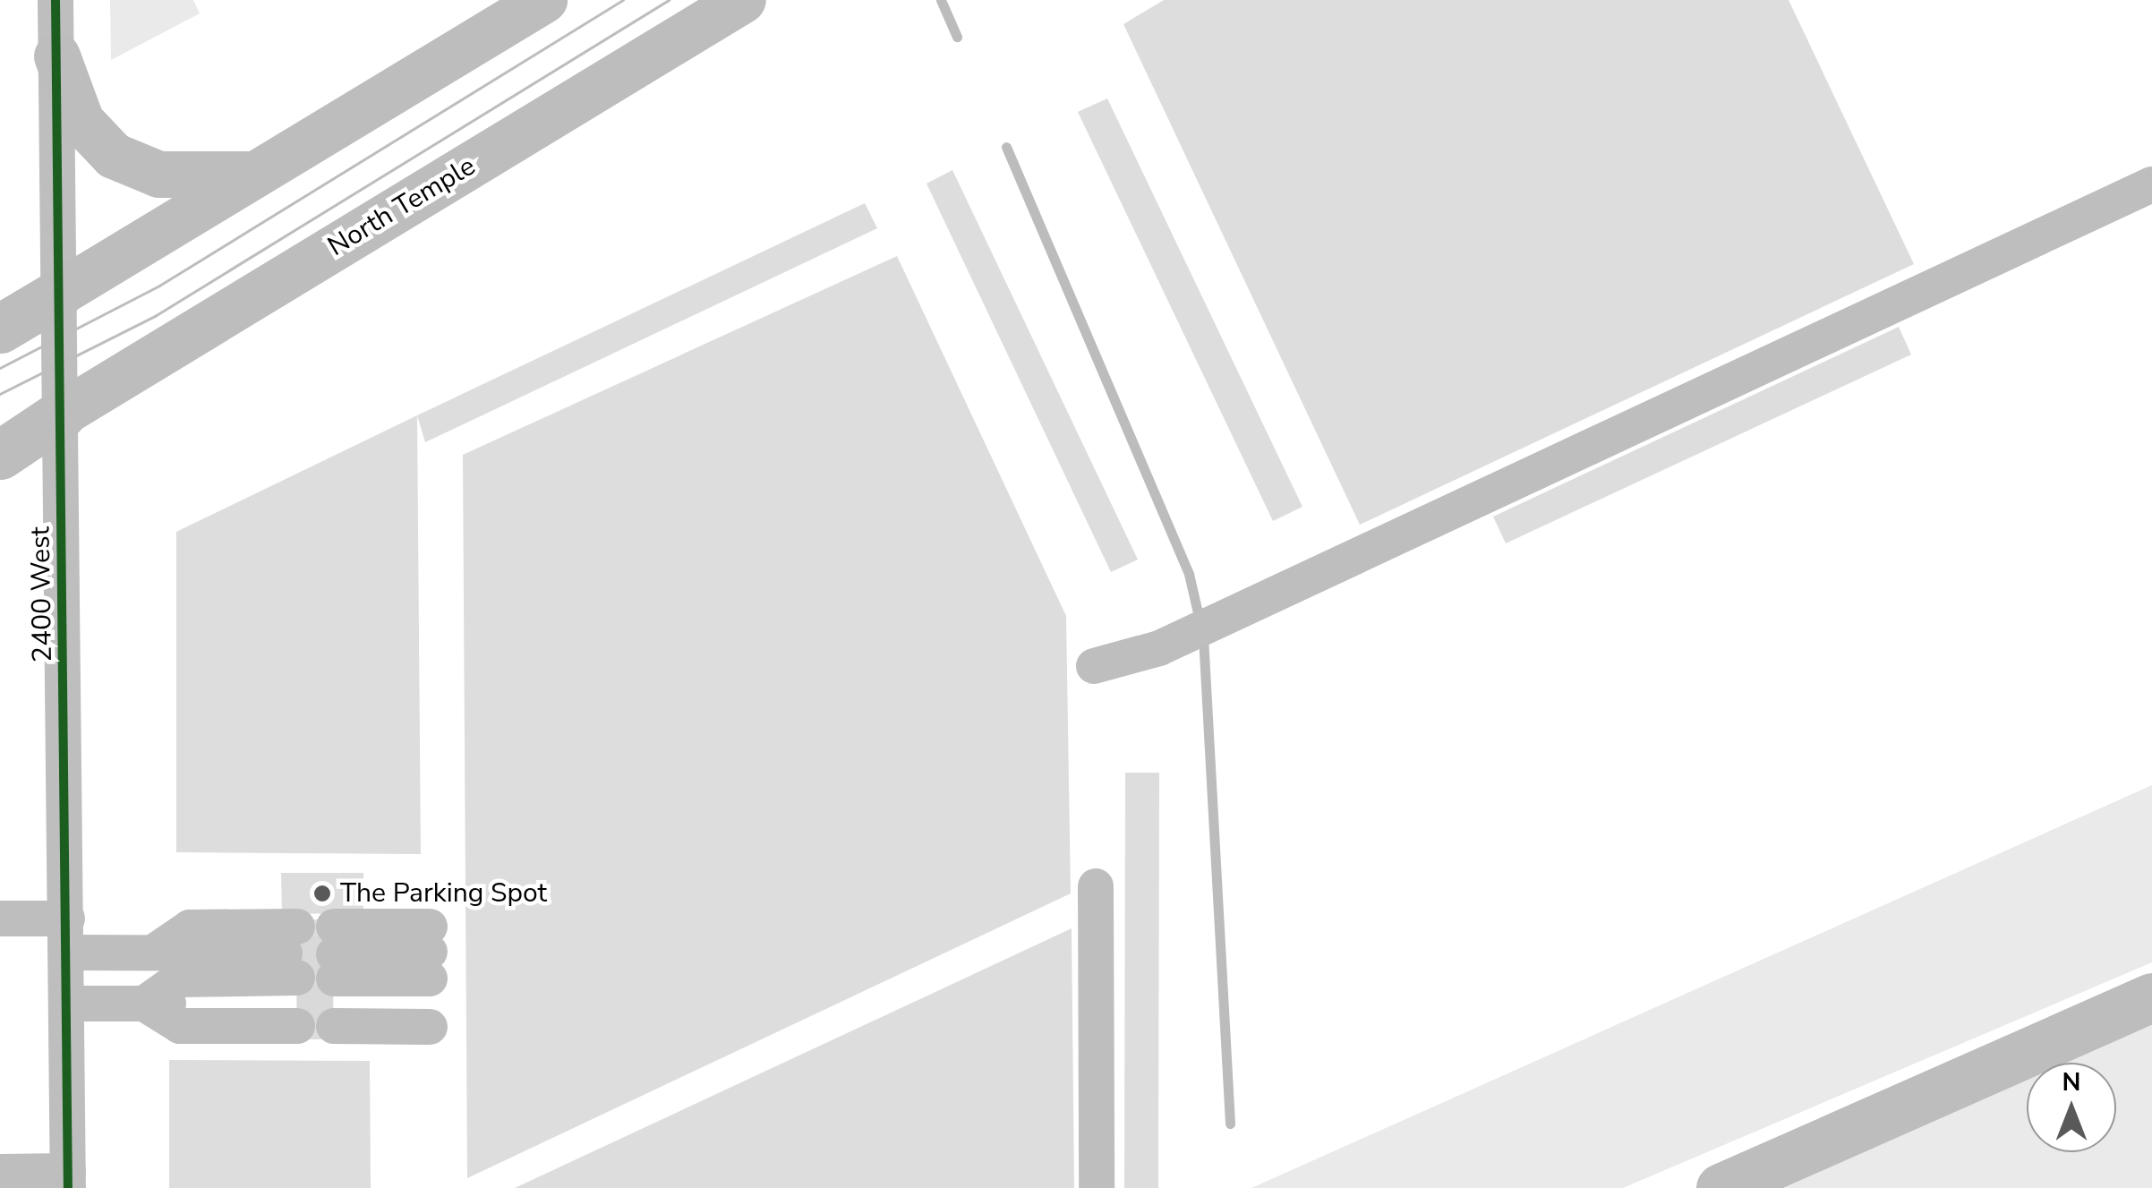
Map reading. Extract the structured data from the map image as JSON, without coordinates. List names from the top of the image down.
{
  "streets": {
    "main road": ["North Temple"],
    "street": ["2400 West"]
  },
  "crossings": [
    ["North Temple", "2400 West"]
  ],
  "places": ["The Parking Spot"],
  "north": "top"
}
